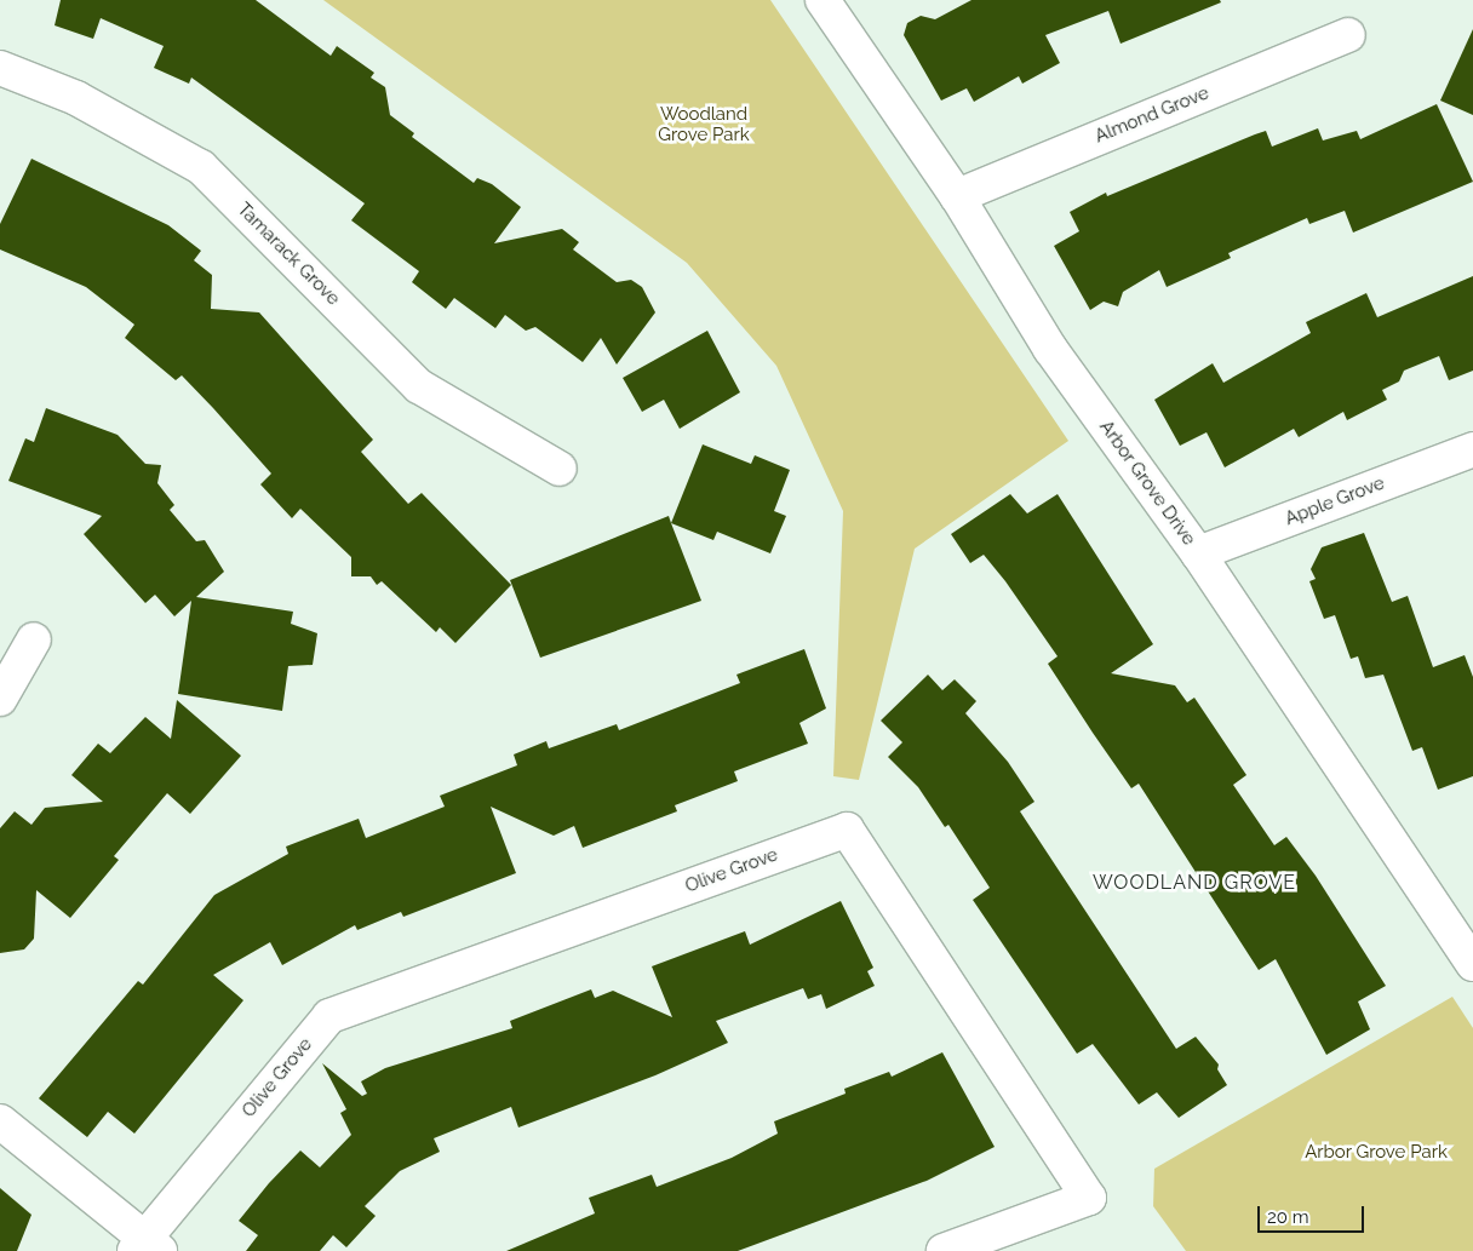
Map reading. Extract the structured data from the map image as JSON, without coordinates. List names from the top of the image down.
{
  "streets": {
    "street": [
      "Almond Grove",
      "Tamarack Grove",
      "Arbor Grove Drive",
      "Apple Grove",
      "Olive Grove"
    ]
  },
  "crossings": [
    ["Almond Grove", "Arbor Grove Drive"],
    ["Arbor Grove Drive", "Apple Grove"]
  ],
  "districts": ["WOODLAND GROVE"],
  "parks": ["Woodland Grove Park", "Arbor Grove Park"],
  "scale_bar": "20 m"
}
